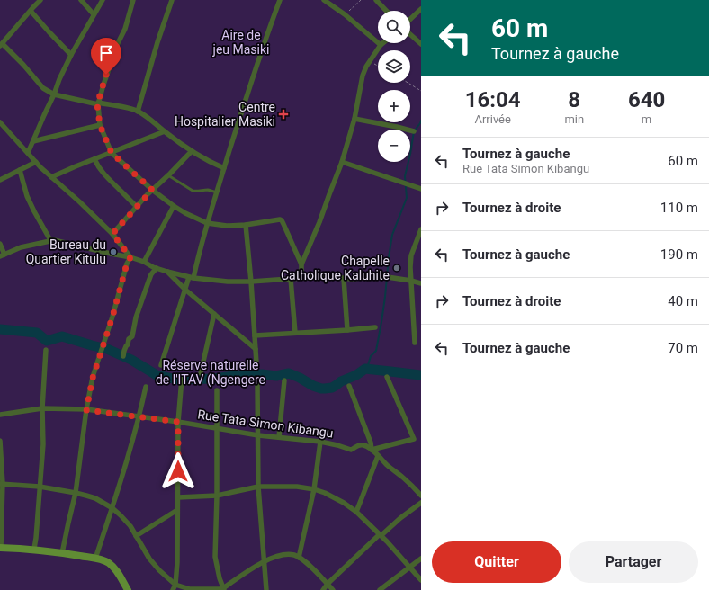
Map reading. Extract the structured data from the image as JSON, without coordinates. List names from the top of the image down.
{
  "streets": {
    "street": ["Rue Tata Simon Kibangu"]
  },
  "parks": ["Aire de jeu Masiki", "Réserve naturelle de l'ITAV (Ngengere"],
  "places": {
    "health": ["Centre Hospitalier Masiki"],
    "other": ["Bureau du Quartier Kitulu", "Chapelle Catholique Kaluhite"]
  },
  "page": {
    "turn": ["60 m", "Tournez à gauche"],
    "map_buttons": ["+", "−"],
    "eta": [
      "16:04",
      "Arrivée",
      "8",
      "min",
      "640",
      "m"
    ],
    "list": [
      {
        "name": "Tournez à gauche",
        "note": "Rue Tata Simon Kibangu",
        "value": "60 m"
      },
      {
        "name": "Tournez à droite",
        "value": "110 m"
      },
      {
        "name": "Tournez à gauche",
        "value": "190 m"
      },
      {
        "name": "Tournez à droite",
        "value": "40 m"
      },
      {
        "name": "Tournez à gauche",
        "value": "70 m"
      }
    ],
    "buttons": ["Quitter", "Partager"]
  }
}
